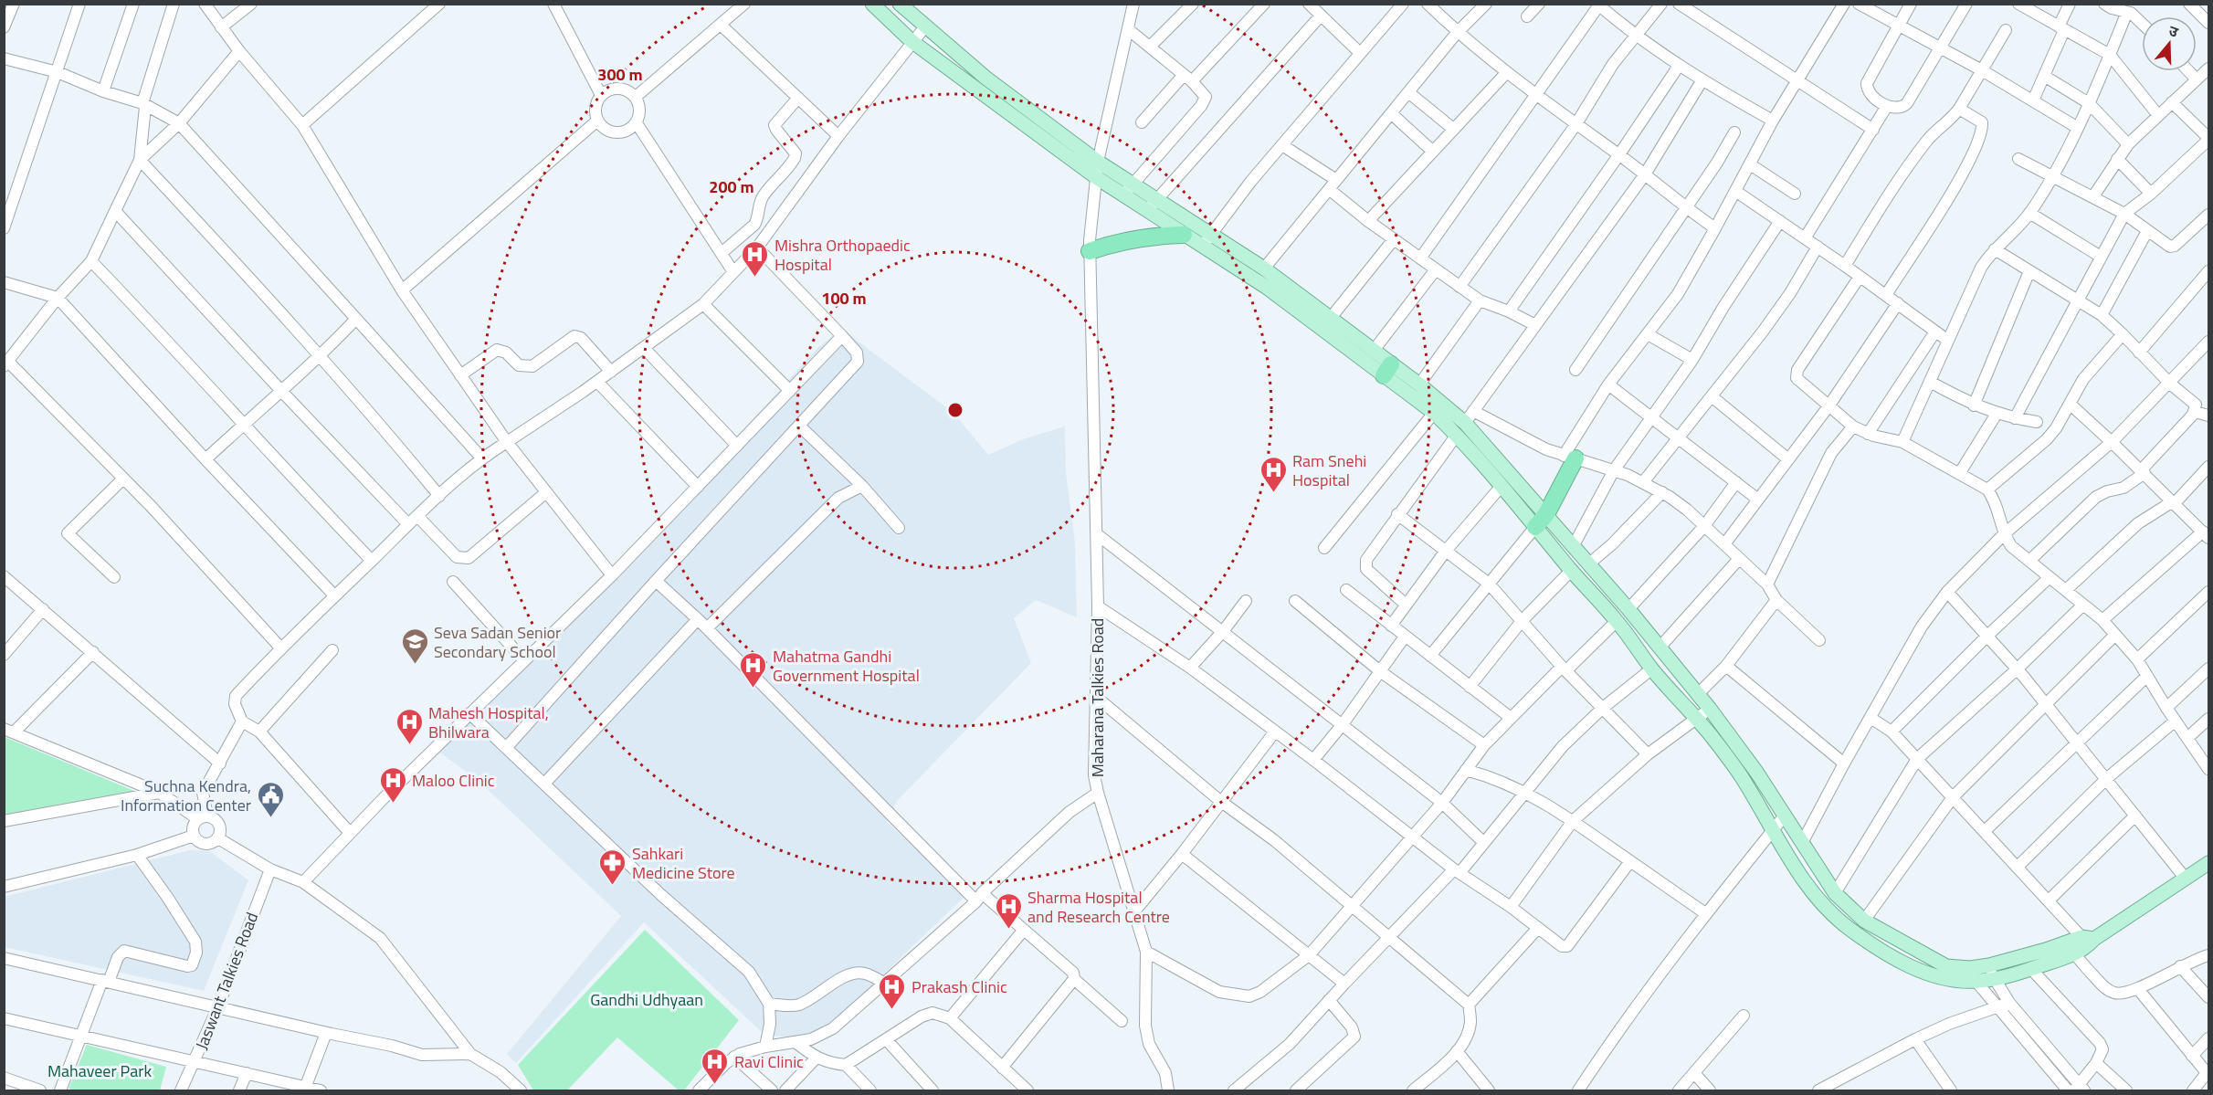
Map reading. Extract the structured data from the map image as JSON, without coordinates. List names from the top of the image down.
{
  "streets": {
    "street": ["Maharana Talkies Road", "Jaswant Talkies Road"]
  },
  "parks": ["Gandhi Udhyaan", "Mahaveer Park"],
  "places": {
    "hospital": [
      "Mishra Orthopaedic Hospital",
      "Ram Snehi Hospital",
      "Mahatma Gandhi Government Hospital",
      "Mahesh Hospital, Bhilwara",
      "Maloo Clinic",
      "Sharma Hospital and Research Centre",
      "Prakash Clinic",
      "Ravi Clinic"
    ],
    "school or university": ["Seva Sadan Senior Secondary School"],
    "public building": ["Suchna Kendra, Information Center"],
    "pharmacy": ["Sahkari Medicine Store"]
  },
  "north": "top",
  "rings": ["300 m", "200 m", "100 m"]
}
